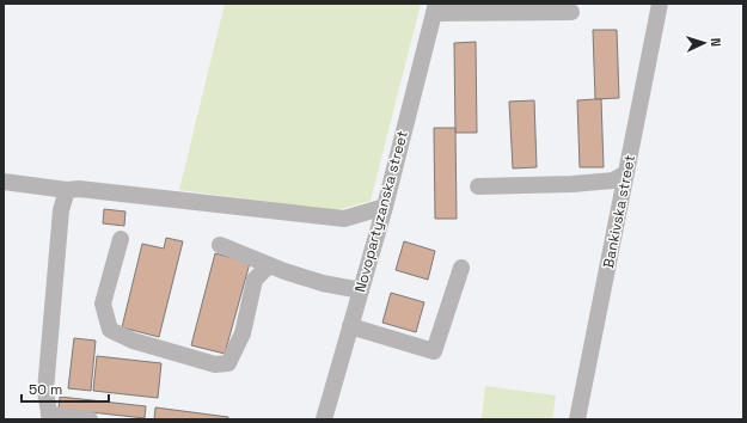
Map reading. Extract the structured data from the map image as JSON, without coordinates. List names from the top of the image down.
{
  "streets": {
    "street": ["Novopartyzanska street", "Bankivska street"]
  },
  "scale_bar": "50 m",
  "north": "right"
}
